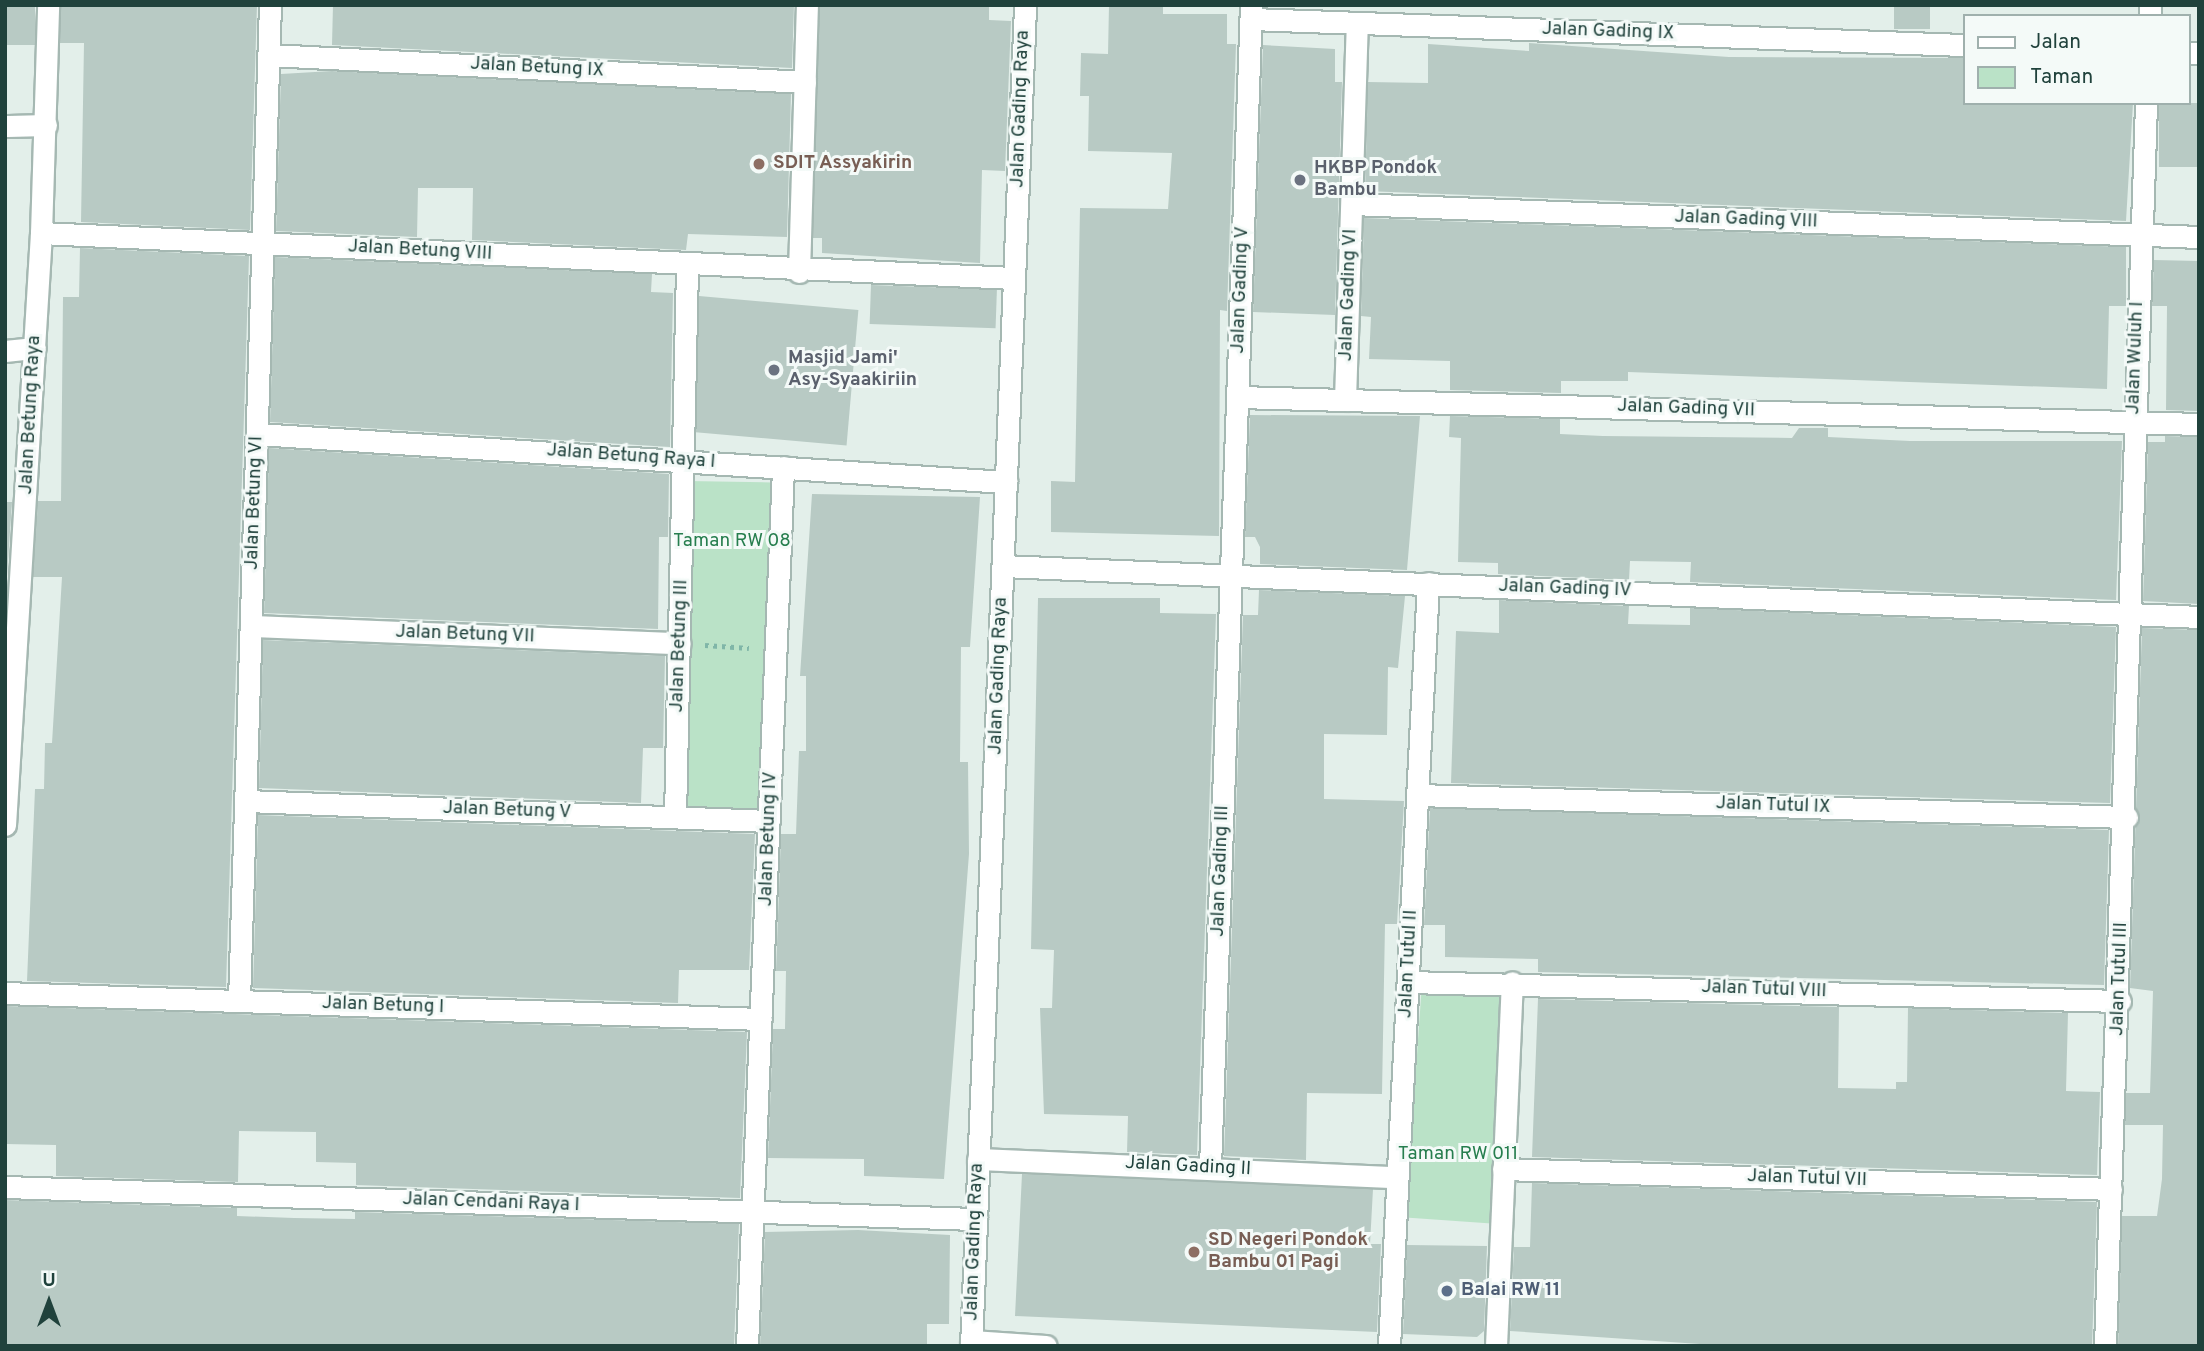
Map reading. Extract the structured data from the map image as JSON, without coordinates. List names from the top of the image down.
{
  "streets": {
    "street": [
      "Jalan Gading IX",
      "Jalan Betung IX",
      "Jalan Gading Raya",
      "Jalan Gading VIII",
      "Jalan Betung VIII",
      "Jalan Gading V",
      "Jalan Gading VI",
      "Jalan Wuluh I",
      "Jalan Gading VII",
      "Jalan Betung Raya",
      "Jalan Betung Raya I",
      "Jalan Betung VI",
      "Jalan Gading IV",
      "Jalan Betung VII",
      "Jalan Betung III",
      "Jalan Tutul IX",
      "Jalan Betung V",
      "Jalan Betung IV",
      "Jalan Gading III",
      "Jalan Tutul II",
      "Jalan Tutul III",
      "Jalan Tutul VIII",
      "Jalan Betung I",
      "Jalan Gading II",
      "Jalan Tutul VII",
      "Jalan Cendani Raya I"
    ]
  },
  "crossings": [
    ["Jalan Gading IX", "Jalan Gading V"],
    ["Jalan Gading IX", "Jalan Gading VI"],
    ["Jalan Betung IX", "Jalan Betung VI"],
    ["Jalan Gading Raya", "Jalan Betung VIII"],
    ["Jalan Gading Raya", "Jalan Betung Raya I"],
    ["Jalan Gading Raya", "Jalan Gading IV"],
    ["Jalan Gading Raya", "Jalan Gading II"],
    ["Jalan Gading Raya", "Jalan Cendani Raya I"],
    ["Jalan Gading VIII", "Jalan Gading VI"],
    ["Jalan Gading VIII", "Jalan Wuluh I"],
    ["Jalan Betung VIII", "Jalan Betung Raya"],
    ["Jalan Betung VIII", "Jalan Betung VI"],
    ["Jalan Betung VIII", "Jalan Betung III"],
    ["Jalan Gading V", "Jalan Gading VII"],
    ["Jalan Gading V", "Jalan Gading IV"],
    ["Jalan Gading V", "Jalan Gading III"],
    ["Jalan Gading VI", "Jalan Gading VII"],
    ["Jalan Wuluh I", "Jalan Gading VII"],
    ["Jalan Wuluh I", "Jalan Gading IV"],
    ["Jalan Wuluh I", "Jalan Tutul III"],
    ["Jalan Betung Raya I", "Jalan Betung VI"],
    ["Jalan Betung Raya I", "Jalan Betung III"],
    ["Jalan Betung Raya I", "Jalan Betung IV"],
    ["Jalan Betung VI", "Jalan Betung VII"],
    ["Jalan Betung VI", "Jalan Betung V"],
    ["Jalan Betung VI", "Jalan Betung I"],
    ["Jalan Gading IV", "Jalan Gading III"],
    ["Jalan Gading IV", "Jalan Tutul II"],
    ["Jalan Gading IV", "Jalan Tutul III"],
    ["Jalan Betung VII", "Jalan Betung III"],
    ["Jalan Betung III", "Jalan Betung V"],
    ["Jalan Tutul IX", "Jalan Tutul II"],
    ["Jalan Tutul IX", "Jalan Tutul III"],
    ["Jalan Betung V", "Jalan Betung IV"],
    ["Jalan Betung IV", "Jalan Betung I"],
    ["Jalan Betung IV", "Jalan Cendani Raya I"],
    ["Jalan Gading III", "Jalan Gading II"],
    ["Jalan Tutul II", "Jalan Tutul VIII"],
    ["Jalan Tutul II", "Jalan Gading II"],
    ["Jalan Tutul III", "Jalan Tutul VIII"],
    ["Jalan Tutul III", "Jalan Tutul VII"]
  ],
  "parks": ["Taman RW 08", "Taman RW 011"],
  "places": [
    "SDIT Assyakirin",
    "HKBP Pondok Bambu",
    "Masjid Jami' Asy-Syaakiriin",
    "SD Negeri Pondok Bambu 01 Pagi",
    "Balai RW 11"
  ],
  "legend": ["Jalan", "Taman"],
  "north": "top"
}
